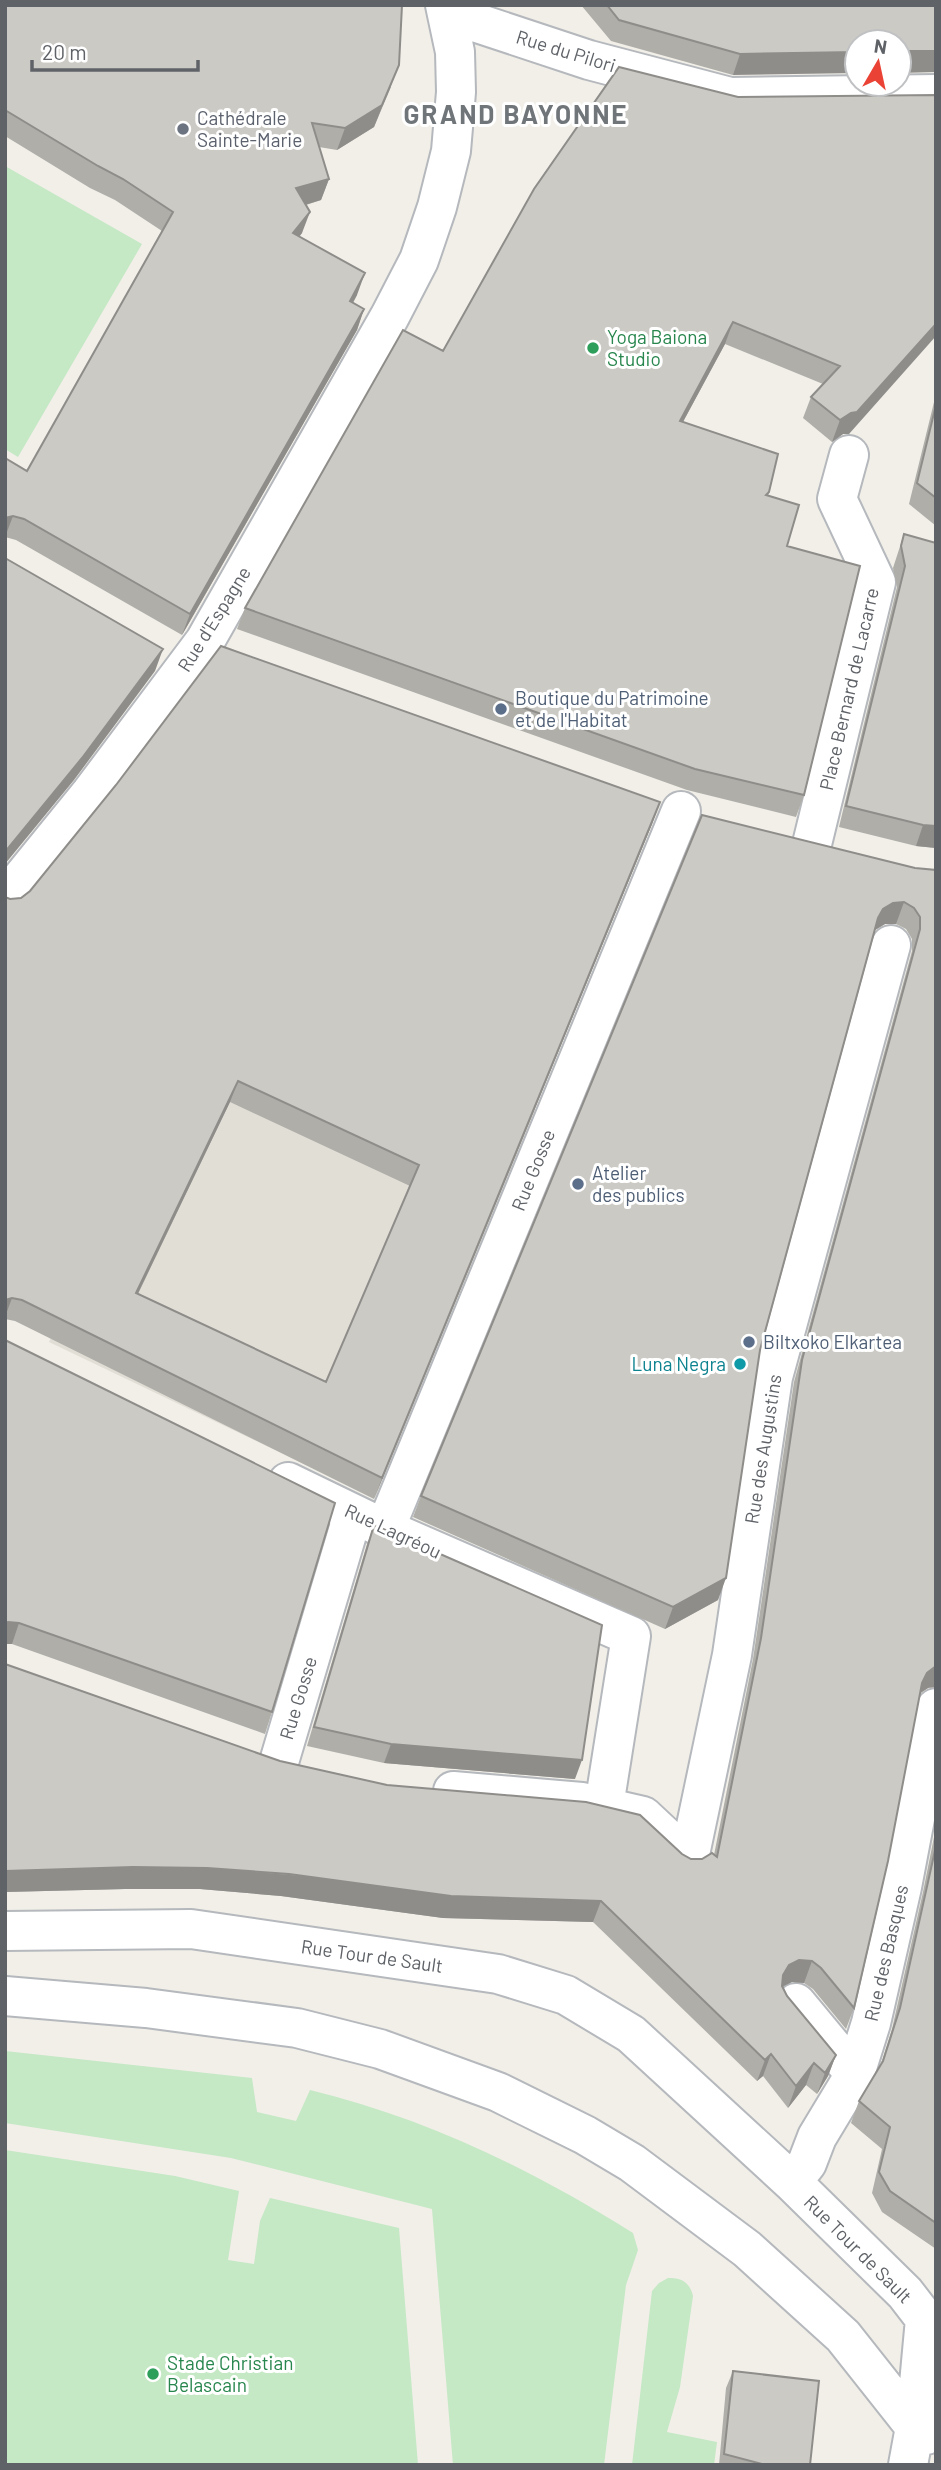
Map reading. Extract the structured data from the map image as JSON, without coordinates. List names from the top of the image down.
{
  "streets": {
    "street": [
      "Rue du Pilori",
      "Rue d'Espagne",
      "Place Bernard de Lacarre",
      "Rue Gosse",
      "Rue des Augustins",
      "Rue Lagréou",
      "Rue des Basques",
      "Rue Tour de Sault"
    ]
  },
  "crossings": [
    ["Rue du Pilori", "Rue d'Espagne"],
    ["Rue Gosse", "Rue Lagréou"],
    ["Rue des Augustins", "Rue Lagréou"],
    ["Rue des Basques", "Rue Tour de Sault"]
  ],
  "districts": ["GRAND BAYONNE"],
  "places": [
    "Cathédrale Sainte-Marie",
    "Yoga Baiona Studio",
    "Boutique du Patrimoine et de l'Habitat",
    "Atelier des publics",
    "Biltxoko Elkartea",
    "Luna Negra",
    "Stade Christian Belascain"
  ],
  "scale_bar": "20 m",
  "north": "top"
}
